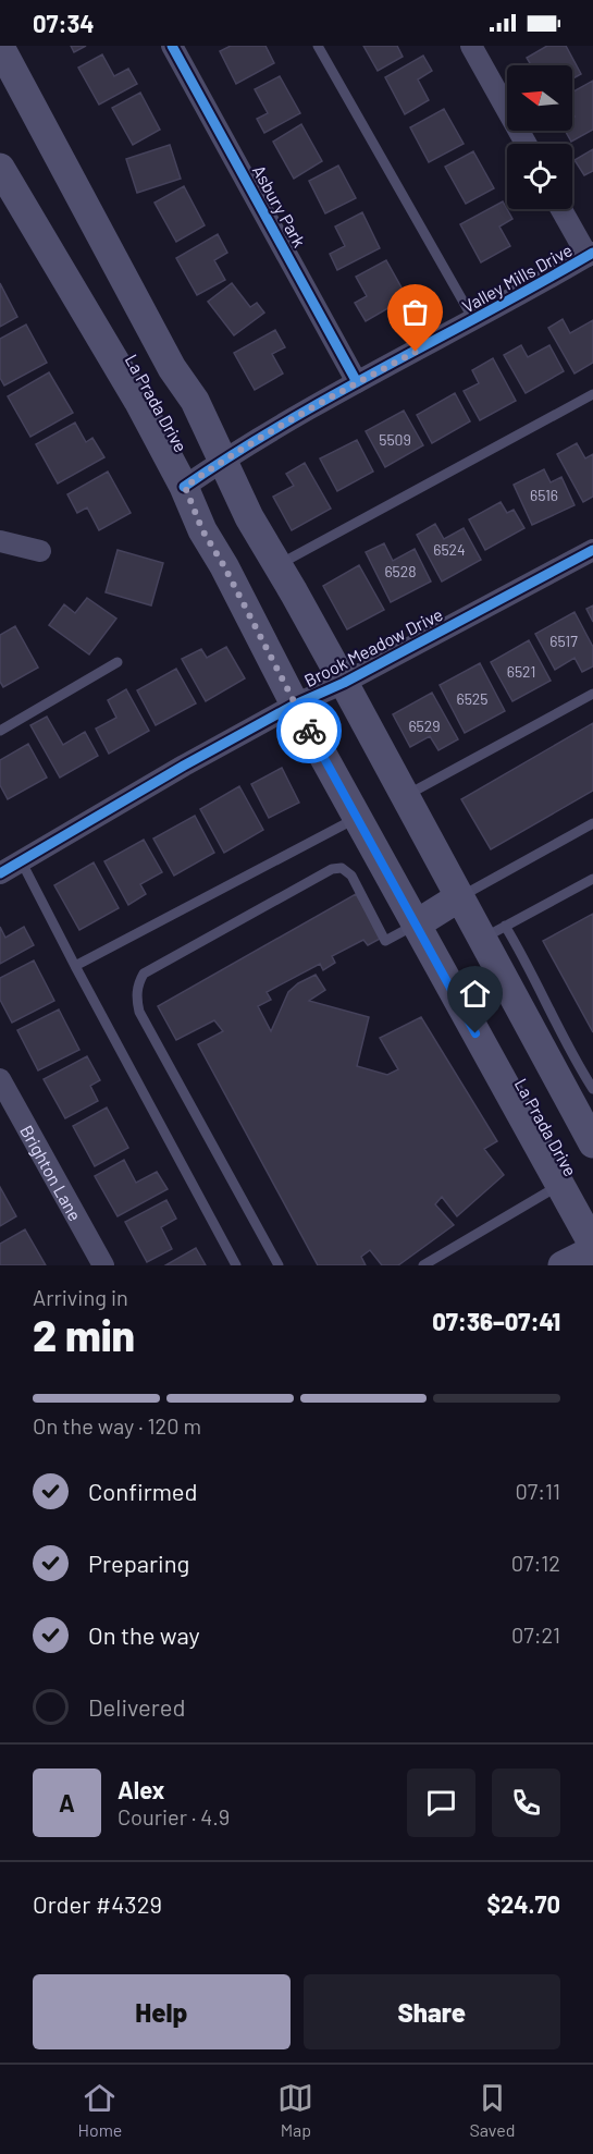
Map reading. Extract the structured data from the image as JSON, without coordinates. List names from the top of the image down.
{
  "streets": {
    "main road": ["La Prada Drive"],
    "street": [
      "Asbury Park",
      "Valley Mills Drive",
      "Brook Meadow Drive",
      "Brighton Lane"
    ]
  },
  "crossings": [
    ["Asbury Park", "Valley Mills Drive"],
    ["Valley Mills Drive", "La Prada Drive"],
    ["La Prada Drive", "Brook Meadow Drive"]
  ],
  "house_numbers": [
    "5509",
    "6516",
    "6524",
    "6528",
    "6517",
    "6521",
    "6525",
    "6529"
  ],
  "north": "left",
  "page": {
    "status": "07:34",
    "heading": ["2 min", "Arriving in", "07:36–07:41"],
    "panel": [
      "Alex",
      "Courier · 4.9",
      "Order #4329",
      "$24.70"
    ],
    "bar": "On the way · 120 m",
    "list": [
      ["Confirmed", "07:11"],
      ["Preparing", "07:12"],
      ["On the way", "07:21"],
      "Delivered"
    ],
    "round": "A",
    "buttons": ["Help", "Share"],
    "tabs": ["Home", "Map", "Saved"]
  }
}
